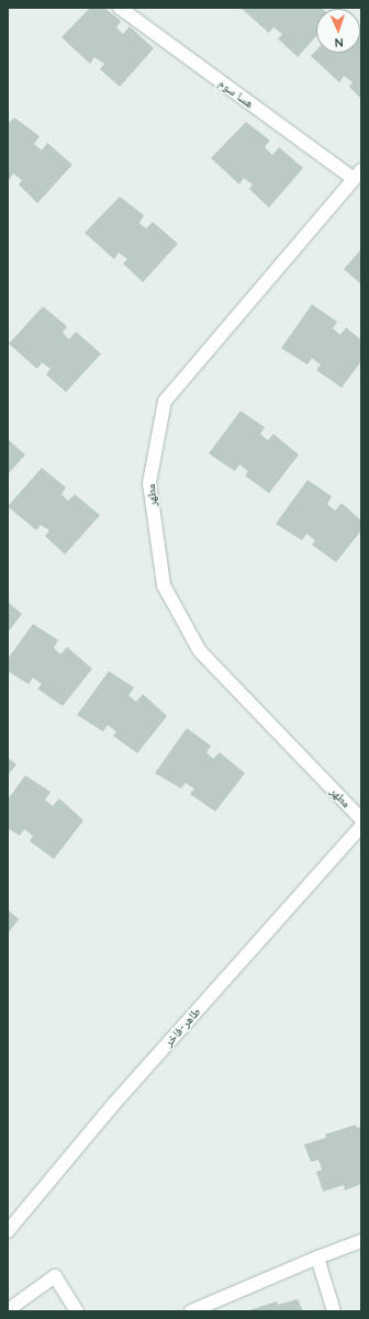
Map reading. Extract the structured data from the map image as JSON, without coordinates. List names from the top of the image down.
{
  "streets": {
    "street": ["هسا سوم", "مطهر", "طاهر-فاخر"]
  },
  "crossings": [
    ["هسا سوم", "مطهر"]
  ],
  "north": "bottom"
}
